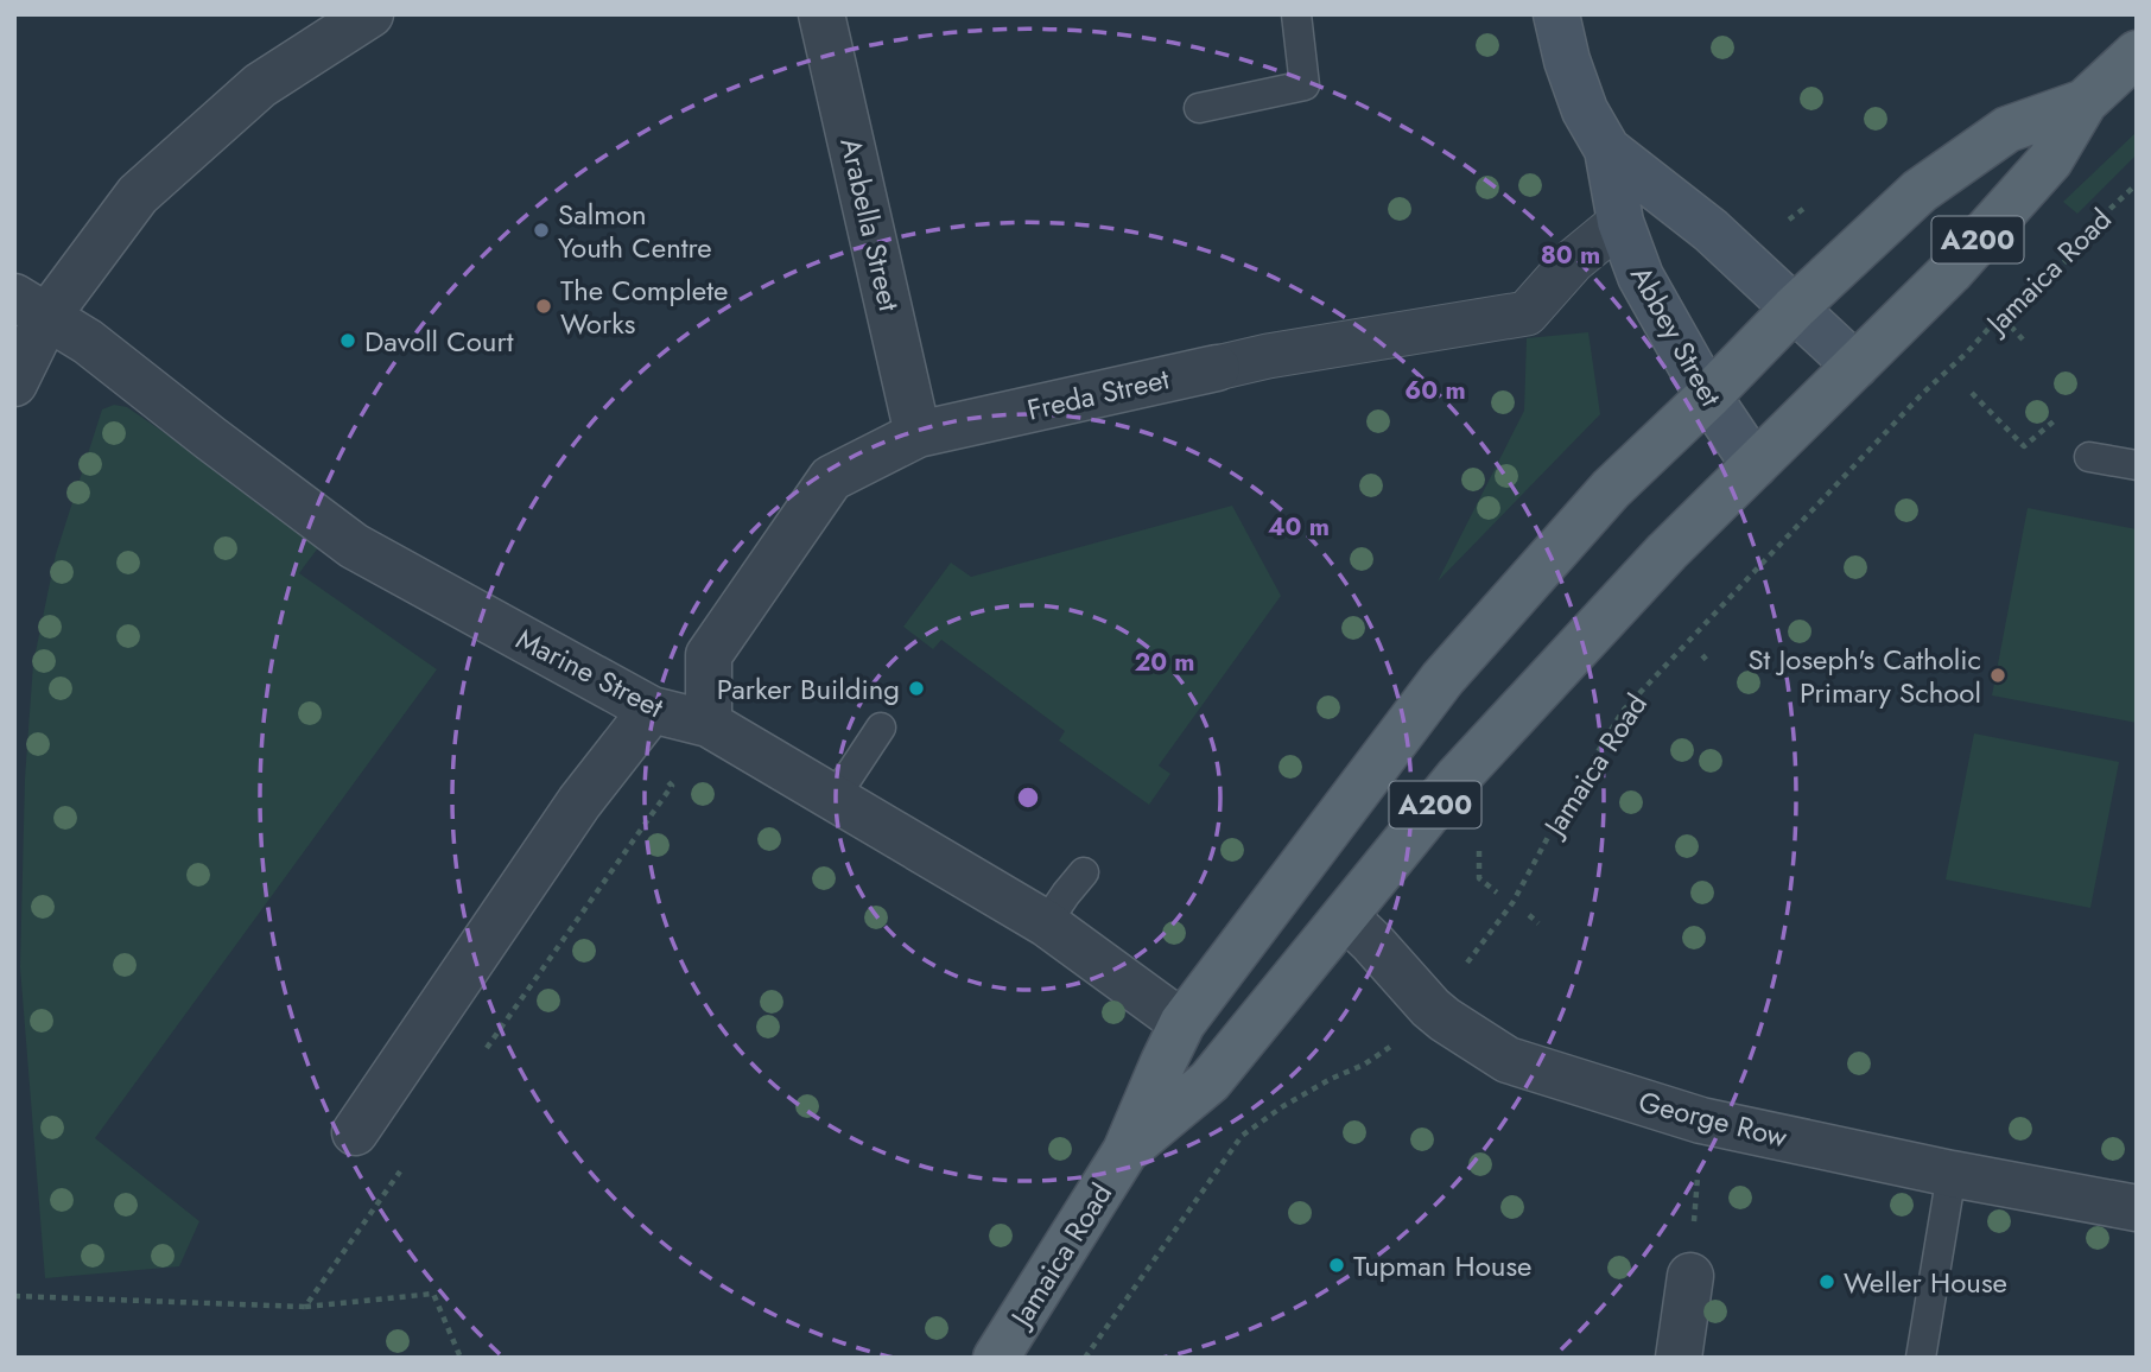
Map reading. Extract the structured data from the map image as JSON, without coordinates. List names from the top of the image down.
{
  "streets": {
    "main road": ["A200", "Jamaica Road", "Abbey Street"],
    "street": [
      "Arabella Street",
      "Freda Street",
      "Marine Street",
      "George Row"
    ]
  },
  "crossings": [
    ["Arabella Street", "Freda Street"],
    ["Jamaica Road", "Abbey Street"],
    ["Jamaica Road", "Marine Street"],
    ["Jamaica Road", "George Row"],
    ["Abbey Street", "Freda Street"],
    ["Freda Street", "Marine Street"]
  ],
  "places": [
    "Salmon Youth Centre",
    "The Complete Works",
    "Davoll Court",
    "St Joseph's Catholic Primary School",
    "Parker Building",
    "Tupman House",
    "Weller House"
  ],
  "rings": [
    "80 m",
    "60 m",
    "40 m",
    "20 m"
  ]
}
